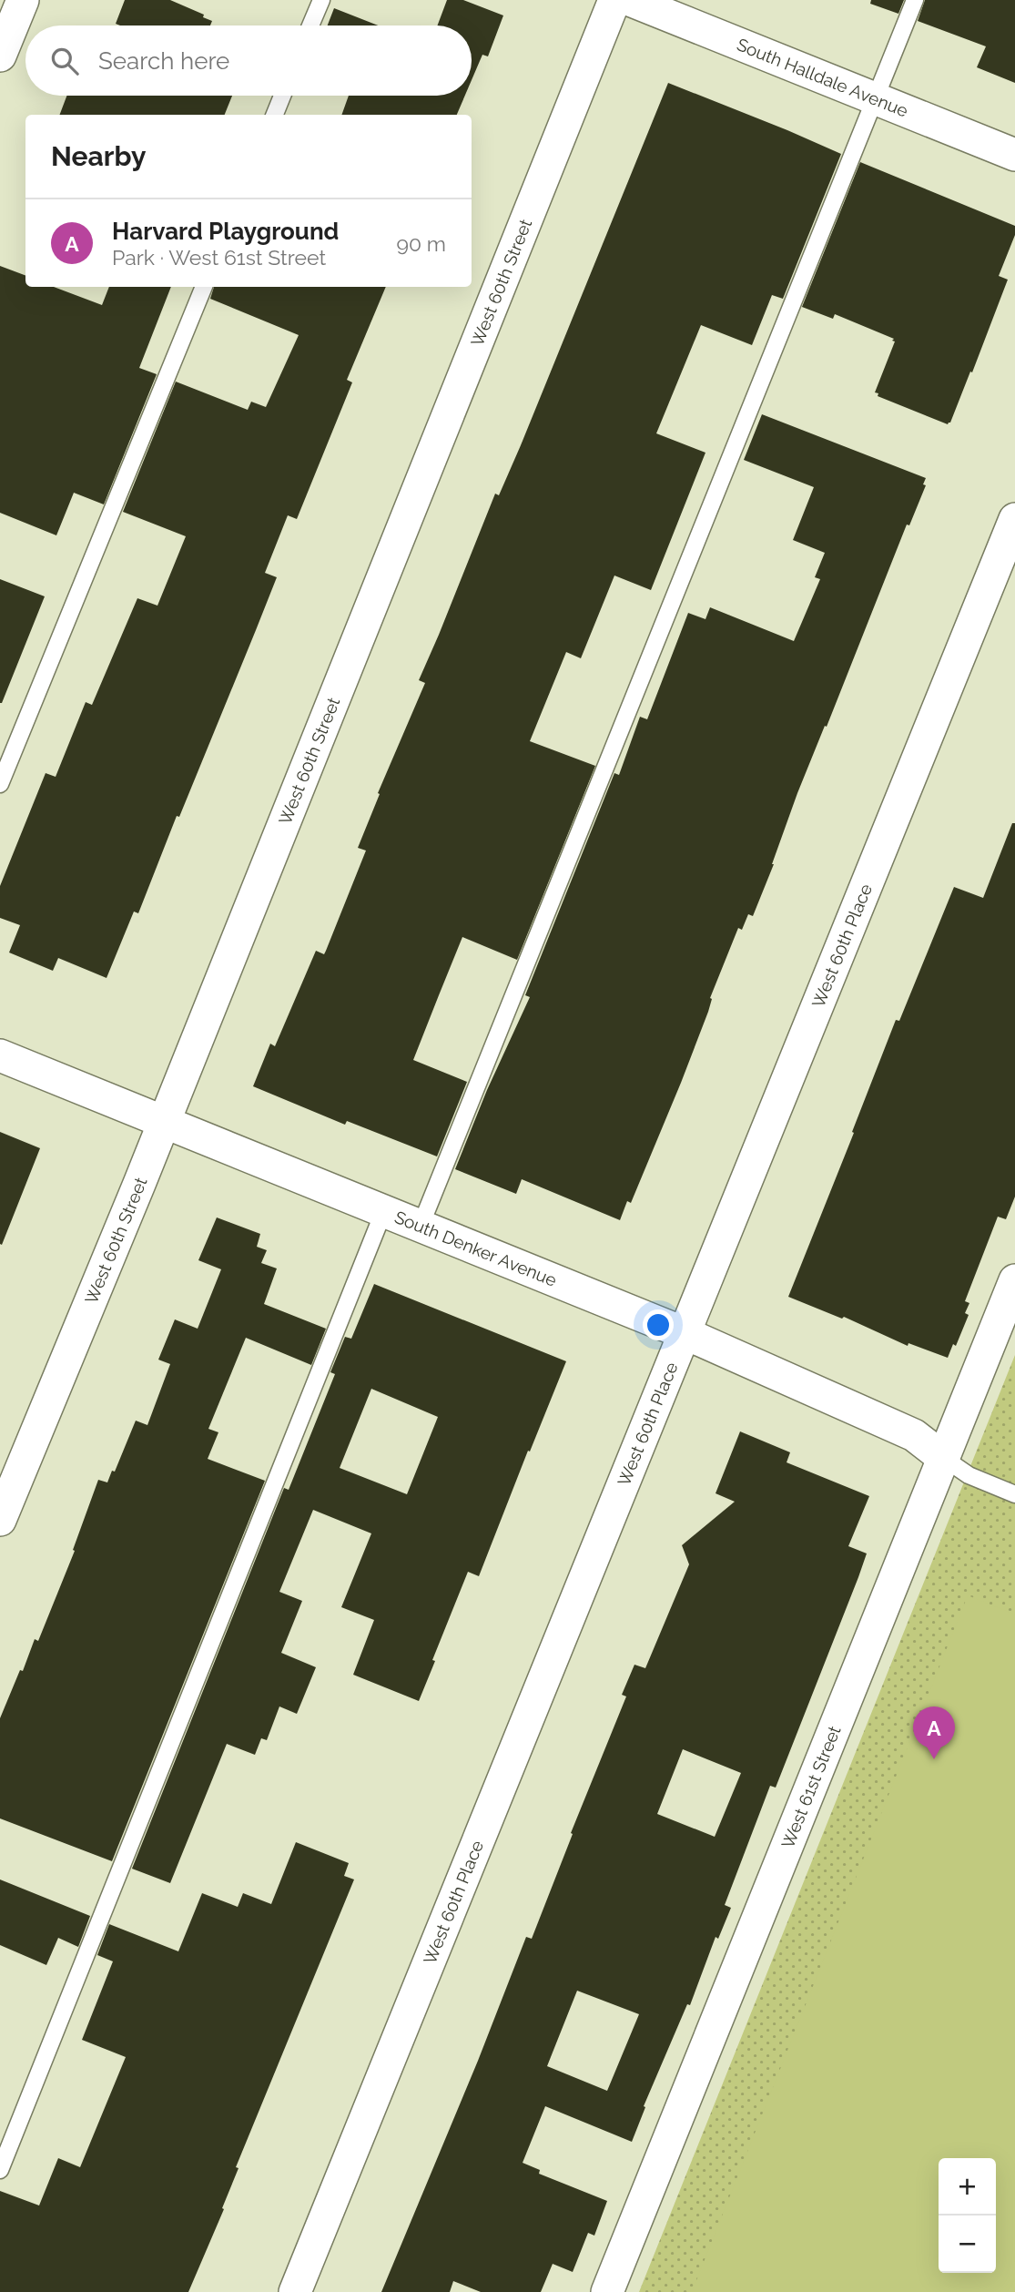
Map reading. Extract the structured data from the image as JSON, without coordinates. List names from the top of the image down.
{
  "streets": {
    "street": [
      "South Halldale Avenue",
      "West 60th Street",
      "West 60th Place",
      "South Denker Avenue",
      "West 61st Street"
    ]
  },
  "crossings": [
    ["West 60th Street", "South Denker Avenue"],
    ["West 60th Place", "South Denker Avenue"],
    ["South Denker Avenue", "West 61st Street"]
  ],
  "page": {
    "search": "Search here",
    "heading": "Nearby",
    "list": [
      {
        "mark": "A",
        "name": "Harvard Playground",
        "note": "Park · West 61st Street",
        "value": "90 m"
      }
    ],
    "pins": "A",
    "map_buttons": ["+", "−"]
  }
}
